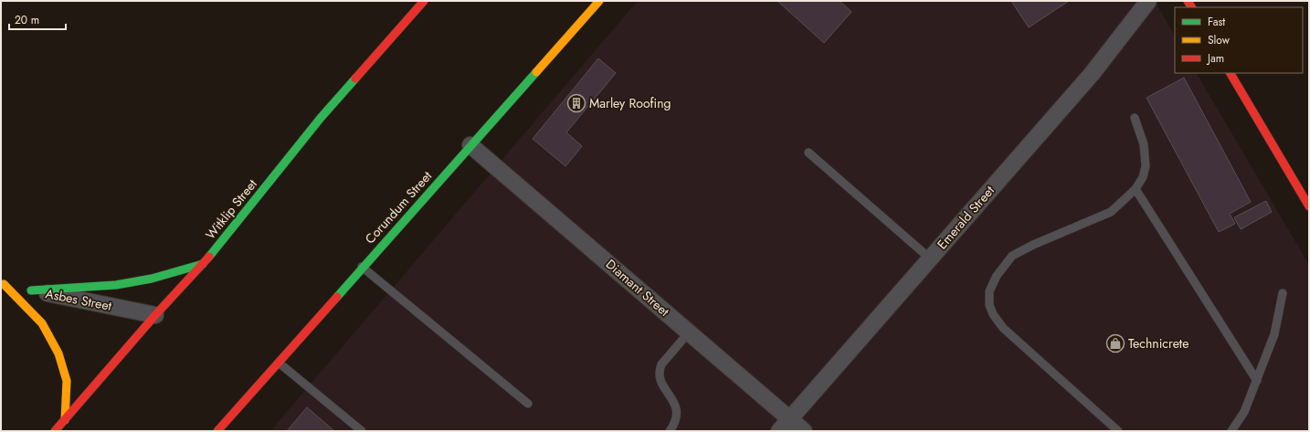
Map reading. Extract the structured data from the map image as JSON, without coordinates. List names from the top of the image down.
{
  "streets": {
    "main road": ["Corundum Street", "Witklip Street"],
    "street": ["Emerald Street", "Diamant Street", "Asbes Street"]
  },
  "crossings": [
    ["Corundum Street", "Diamant Street"],
    ["Witklip Street", "Asbes Street"],
    ["Emerald Street", "Diamant Street"]
  ],
  "places": {
    "building": ["Marley Roofing"],
    "shop": ["Technicrete"]
  },
  "legend": ["Fast", "Slow", "Jam"],
  "scale_bar": "20 m"
}
